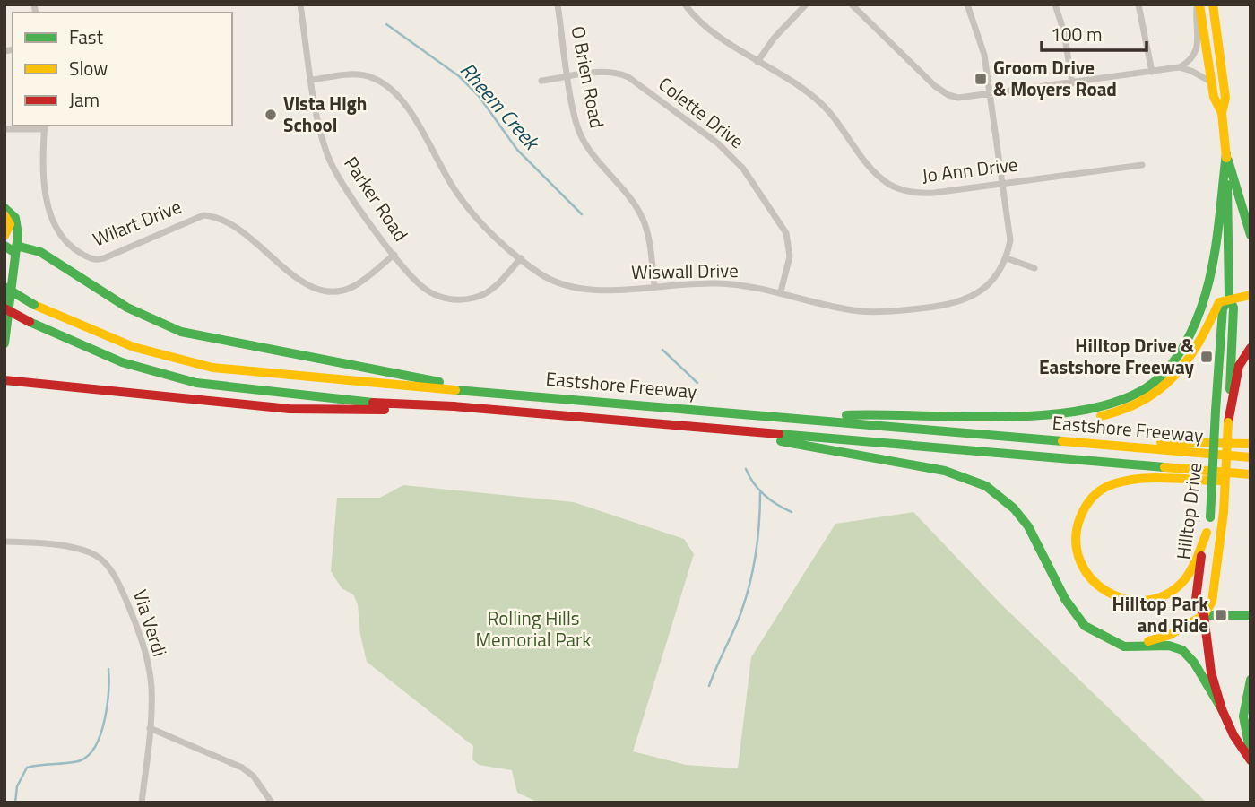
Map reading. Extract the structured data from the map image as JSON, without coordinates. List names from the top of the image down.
{
  "streets": {
    "main road": ["Eastshore Freeway", "Hilltop Drive"],
    "street": [
      "O Brien Road",
      "Colette Drive",
      "Jo Ann Drive",
      "Parker Road",
      "Wilart Drive",
      "Wiswall Drive",
      "Via Verdi"
    ]
  },
  "crossings": [
    ["O Brien Road", "Colette Drive"],
    ["O Brien Road", "Wiswall Drive"],
    ["Colette Drive", "Wiswall Drive"],
    ["Jo Ann Drive", "Wiswall Drive"],
    ["Parker Road", "Wilart Drive"],
    ["Parker Road", "Wiswall Drive"]
  ],
  "water": ["Rheem Creek"],
  "parks": ["Rolling Hills Memorial Park"],
  "places": {
    "transit": ["Groom Drive & Moyers Road", "Hilltop Drive & Eastshore Freeway", "Hilltop Park and Ride"],
    "other": ["Vista High School"]
  },
  "legend": ["Fast", "Slow", "Jam"],
  "scale_bar": "100 m"
}
